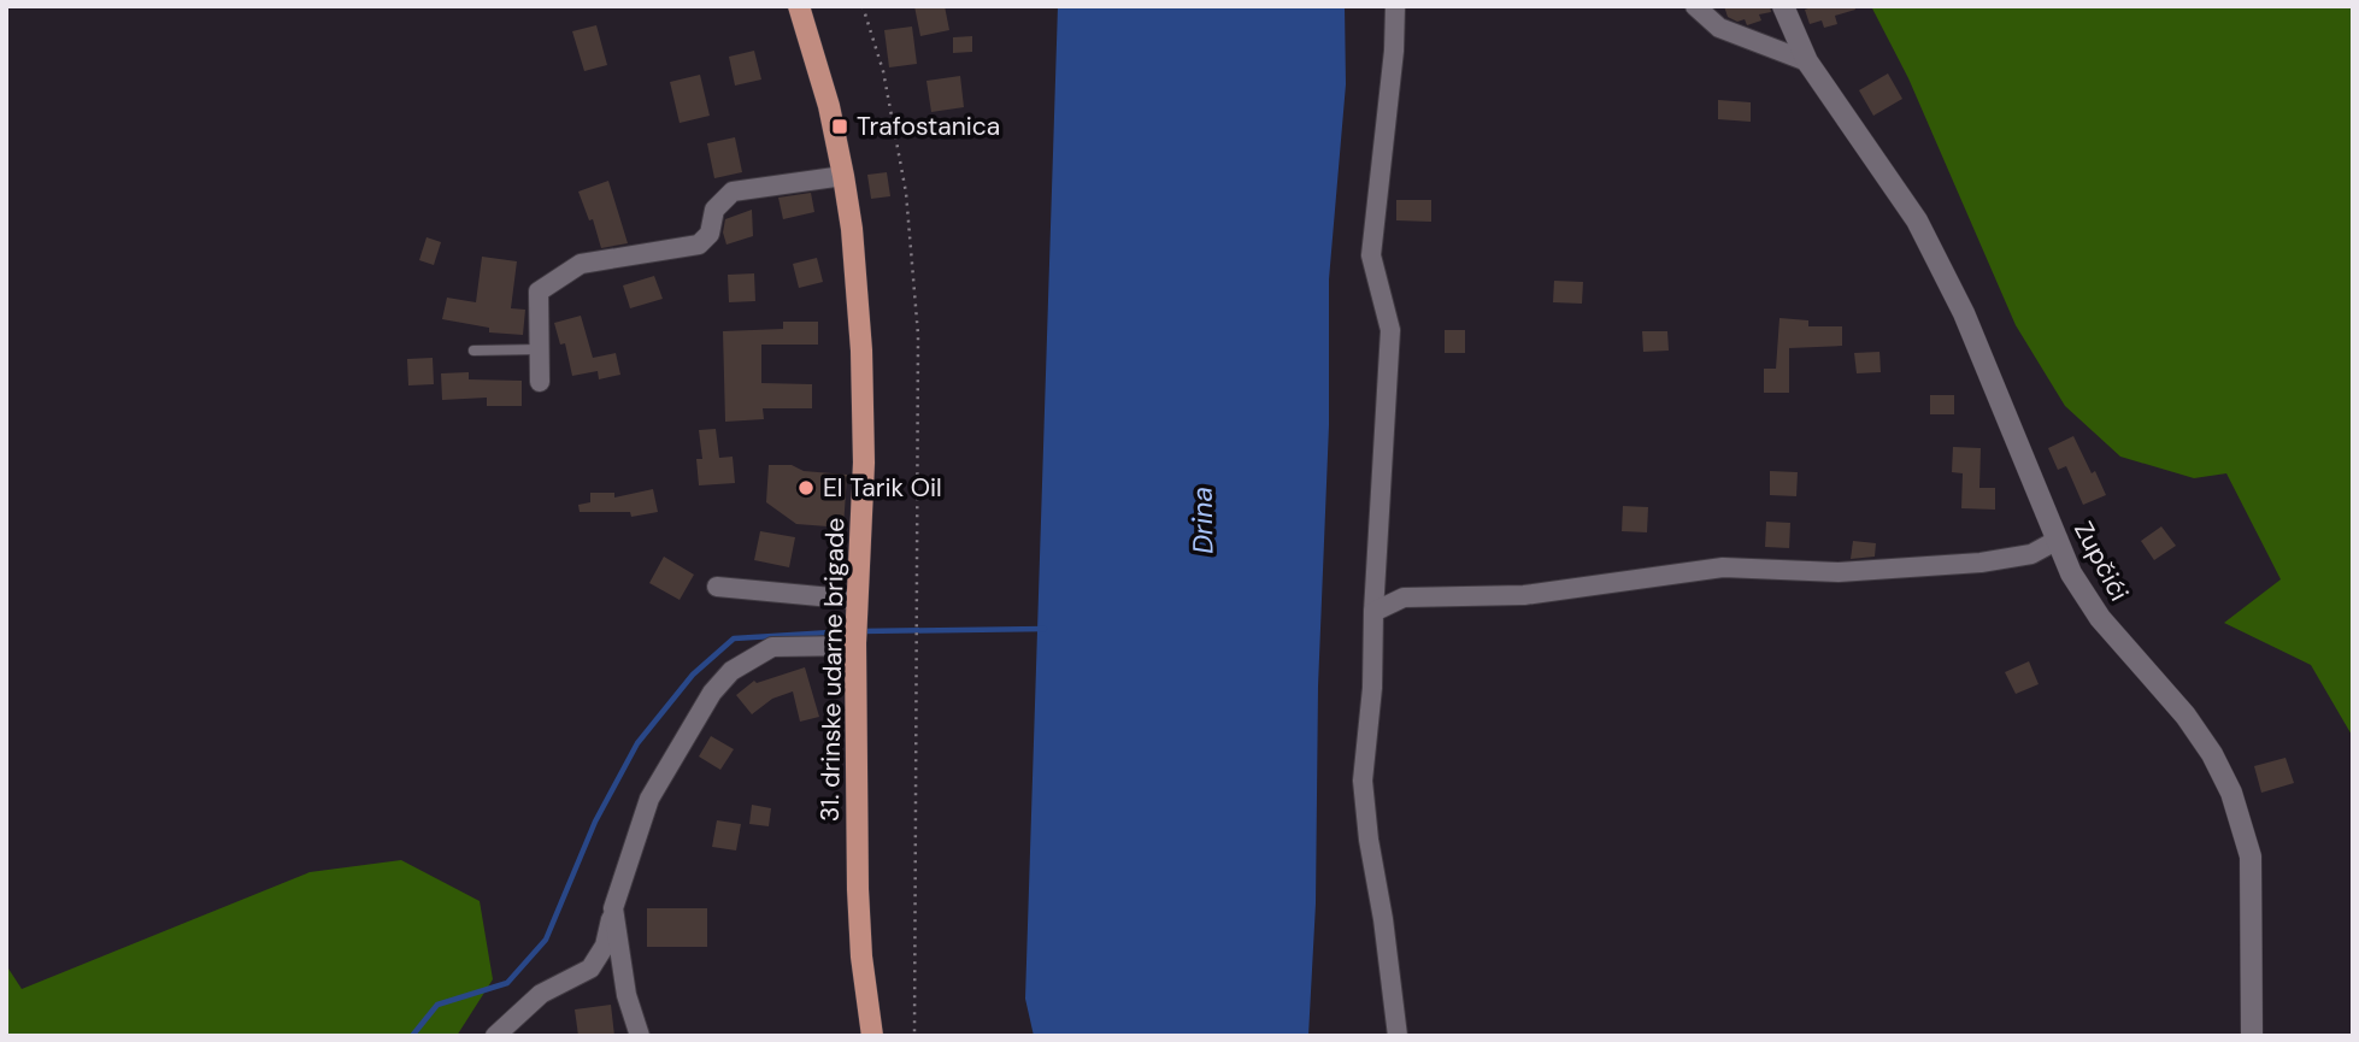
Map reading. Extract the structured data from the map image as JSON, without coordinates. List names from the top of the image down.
{
  "streets": {
    "main road": ["Zupčići", "31. drinske udarne brigade"]
  },
  "water": ["Drina"],
  "places": {
    "transit": ["Trafostanica"],
    "other": ["El Tarik Oil"]
  }
}
